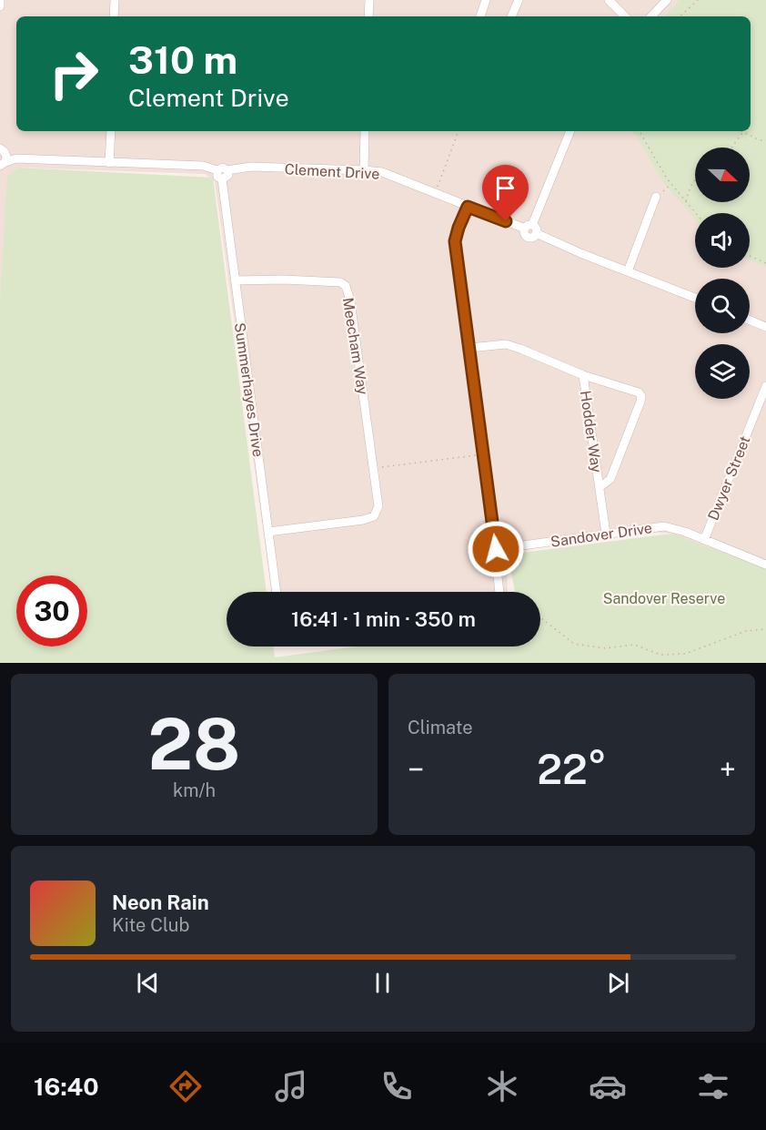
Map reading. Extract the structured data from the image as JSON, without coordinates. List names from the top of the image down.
{
  "streets": {
    "street": [
      "Clement Drive",
      "Meecham Way",
      "Summerhayes Drive",
      "Hodder Way",
      "Dwyer Street",
      "Sandover Drive"
    ]
  },
  "crossings": [
    ["Clement Drive", "Summerhayes Drive"],
    ["Meecham Way", "Summerhayes Drive"],
    ["Hodder Way", "Sandover Drive"],
    ["Dwyer Street", "Sandover Drive"]
  ],
  "parks": ["Sandover Reserve"],
  "north": "right",
  "page": {
    "turn": ["310 m", "Clement Drive"],
    "limit": "30",
    "trip": "16:41 · 1 min · 350 m",
    "tile": [
      ["28", "km/h"],
      "Climate"
    ],
    "heat": ["−", "22°", "+"],
    "song": ["Neon Rain", "Kite Club"],
    "tabs": "16:40"
  }
}
